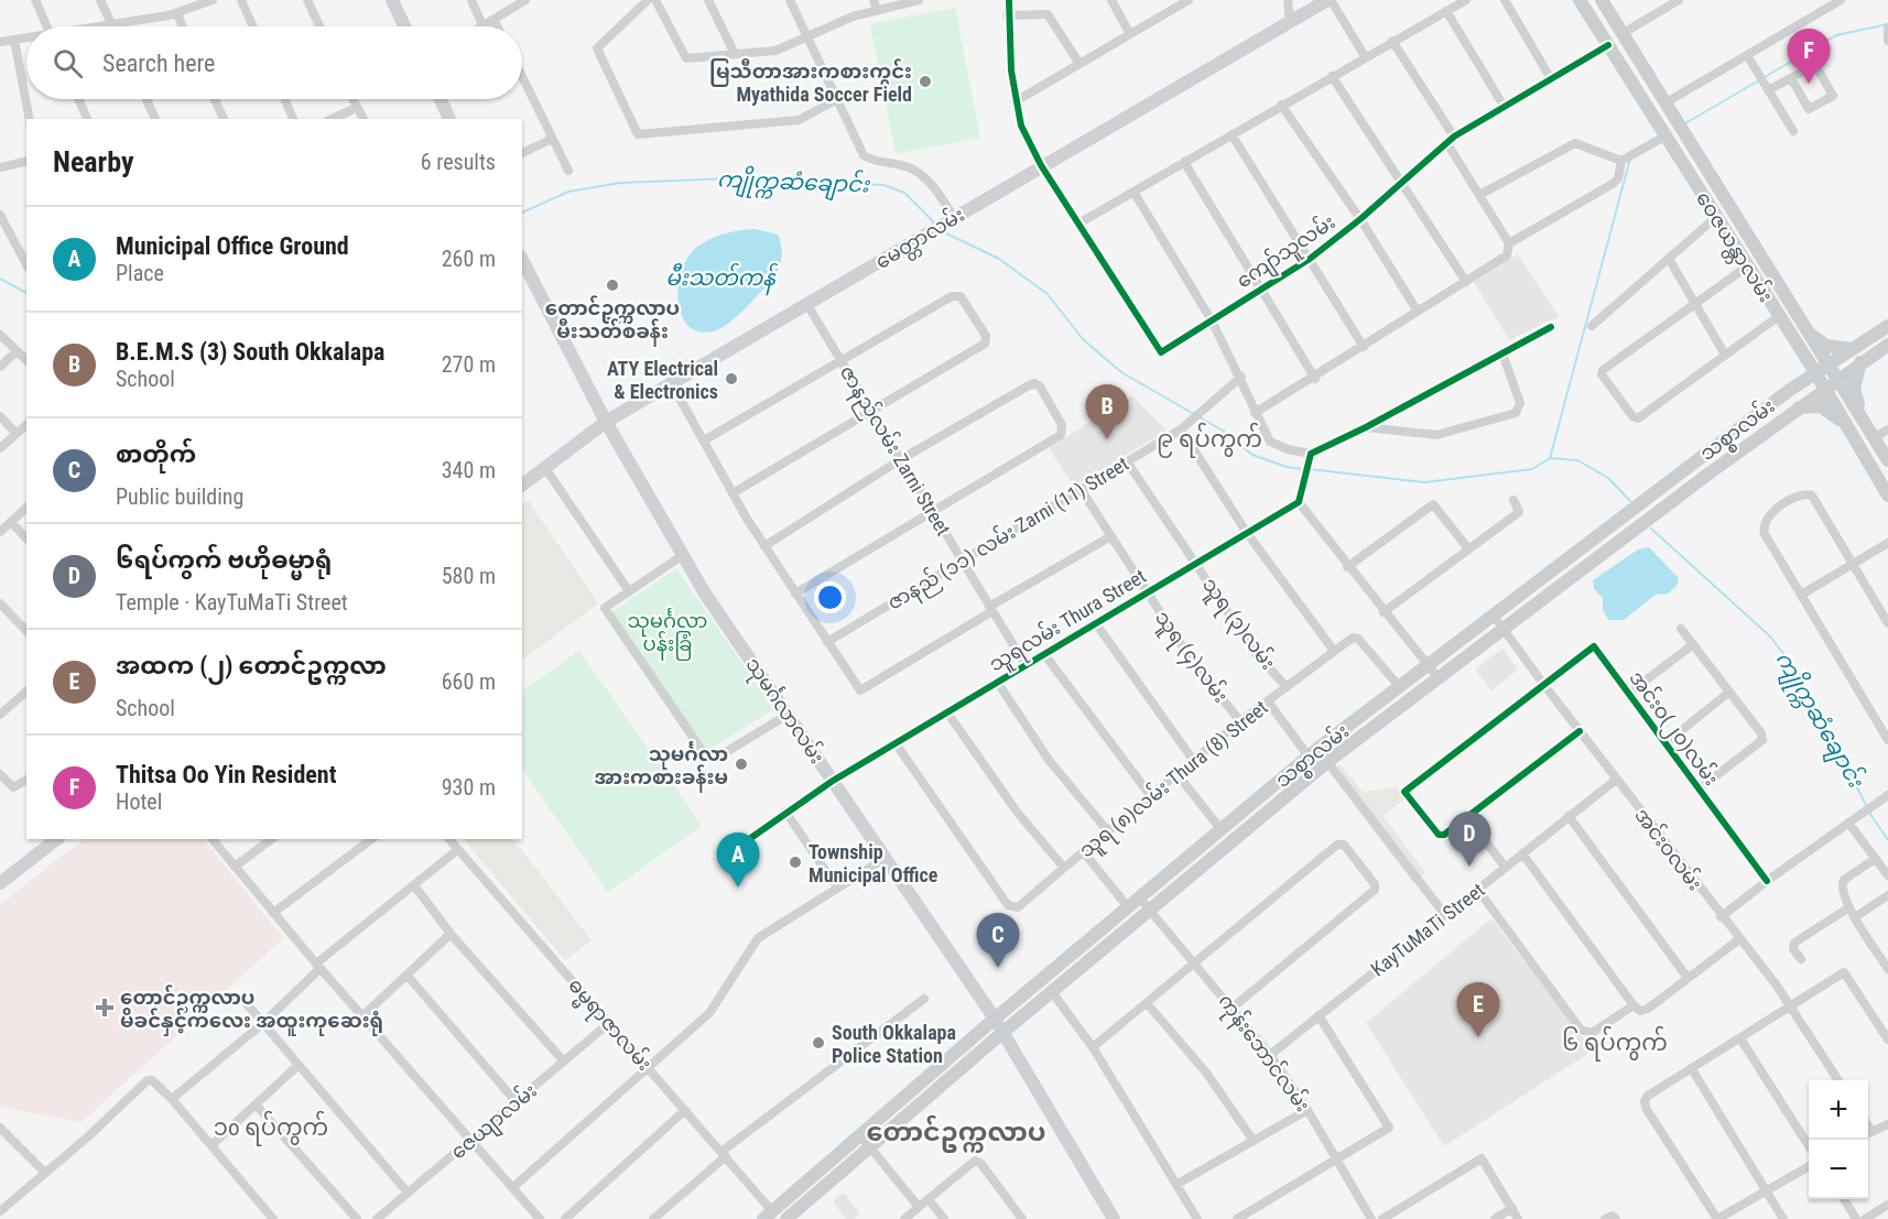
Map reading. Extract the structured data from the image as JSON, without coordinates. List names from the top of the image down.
{
  "streets": {
    "main road": [
      "မေတ္တာလမ်း",
      "ဝေဇယန္တာလမ်း",
      "သစ္စာလမ်း",
      "သုမင်္ဂလာလမ်း"
    ],
    "street": [
      "ကျော်သူလမ်း",
      "ဇာနည်လမ်း Zarni Street",
      "ဇာနည် (၁၁) လမ်း Zarni (11) Street",
      "သူရလမ်း Thura Street",
      "သူရ (၃)လမ်း",
      "သူရ (၄)လမ်း",
      "အင်းဝ(၂၀)လမ်း",
      "သူရ (၈)လမ်း Thura (8) Street",
      "အင်းဝလမ်း",
      "KayTuMaTi Street",
      "ဓမ္မရာဇာလမ်း",
      "ကုန်းဘောင်လမ်း",
      "ဇေယျာလမ်း"
    ]
  },
  "crossings": [
    ["မေတ္တာလမ်း", "ကျော်သူလမ်း"],
    ["မေတ္တာလမ်း", "ဇာနည်လမ်း Zarni Street"],
    ["မေတ္တာလမ်း", "သုမင်္ဂလာလမ်း"],
    ["ဝေဇယန္တာလမ်း", "ကျော်သူလမ်း"],
    ["ဝေဇယန္တာလမ်း", "သစ္စာလမ်း"],
    ["သစ္စာလမ်း", "သုမင်္ဂလာလမ်း"],
    ["သစ္စာလမ်း", "သူရ (၈)လမ်း Thura (8) Street"],
    ["သစ္စာလမ်း", "အင်းဝလမ်း"],
    ["သစ္စာလမ်း", "ဓမ္မရာဇာလမ်း"],
    ["သစ္စာလမ်း", "ကုန်းဘောင်လမ်း"],
    ["ဇာနည်လမ်း Zarni Street", "ဇာနည် (၁၁) လမ်း Zarni (11) Street"],
    ["ဇာနည်လမ်း Zarni Street", "သူရလမ်း Thura Street"],
    ["ဇာနည် (၁၁) လမ်း Zarni (11) Street", "သူရ (၃)လမ်း"],
    ["ဇာနည် (၁၁) လမ်း Zarni (11) Street", "သူရ (၄)လမ်း"],
    ["သူရလမ်း Thura Street", "သူရ (၃)လမ်း"],
    ["သူရလမ်း Thura Street", "သူရ (၄)လမ်း"],
    ["သူရလမ်း Thura Street", "သုမင်္ဂလာလမ်း"],
    ["သူရလမ်း Thura Street", "သူရ (၈)လမ်း Thura (8) Street"],
    ["သူရ (၃)လမ်း", "သူရ (၈)လမ်း Thura (8) Street"],
    ["သူရ (၄)လမ်း", "သူရ (၈)လမ်း Thura (8) Street"],
    ["အင်းဝ(၂၀)လမ်း", "အင်းဝလမ်း"],
    ["အင်းဝလမ်း", "KayTuMaTi Street"],
    ["KayTuMaTi Street", "ကုန်းဘောင်လမ်း"],
    ["ဓမ္မရာဇာလမ်း", "ဇေယျာလမ်း"]
  ],
  "districts": [
    "၉ ရပ်ကွက်",
    "၆ ရပ်ကွက်",
    "၁o ရပ်ကွက်",
    "တောင်ဥက္ကလာပ"
  ],
  "water": ["ကျိုက္ကဆံချောင်း", "မီးသတ်ကန်"],
  "parks": ["သုမင်္ဂလာ ပန်းခြံ"],
  "places": {
    "other": [
      "မြသီတာအားကစားကွင်း Myathida Soccer Field",
      "တောင်ဥက္ကလာပ မီးသတ်စခန်း",
      "ATY Electrical & Electronics",
      "သုမင်္ဂလာ အားကစားခန်းမ",
      "Township Municipal Office",
      "South Okkalapa Police Station"
    ],
    "health": ["တောင်ဥက္ကလာပ မိခင်နှင့်ကလေး အထူးကုဆေးရုံ"]
  },
  "page": {
    "search": "Search here",
    "pins": [
      "F",
      "B",
      "D",
      "A",
      "C",
      "E"
    ],
    "heading": ["Nearby", "6 results"],
    "list": [
      {
        "mark": "A",
        "name": "Municipal Office Ground",
        "note": "Place",
        "value": "260 m"
      },
      {
        "mark": "B",
        "name": "B.E.M.S (3) South Okkalapa",
        "note": "School",
        "value": "270 m"
      },
      {
        "mark": "C",
        "name": "စာတိုက်",
        "note": "Public building",
        "value": "340 m"
      },
      {
        "mark": "D",
        "name": "၆ရပ်ကွက် ဗဟိုဓမ္မာရုံ",
        "note": "Temple · KayTuMaTi Street",
        "value": "580 m"
      },
      {
        "mark": "E",
        "name": "အထက (၂) တောင်ဥက္ကလာ",
        "note": "School",
        "value": "660 m"
      },
      {
        "mark": "F",
        "name": "Thitsa Oo Yin Resident",
        "note": "Hotel",
        "value": "930 m"
      }
    ],
    "map_buttons": ["+", "−"]
  }
}
